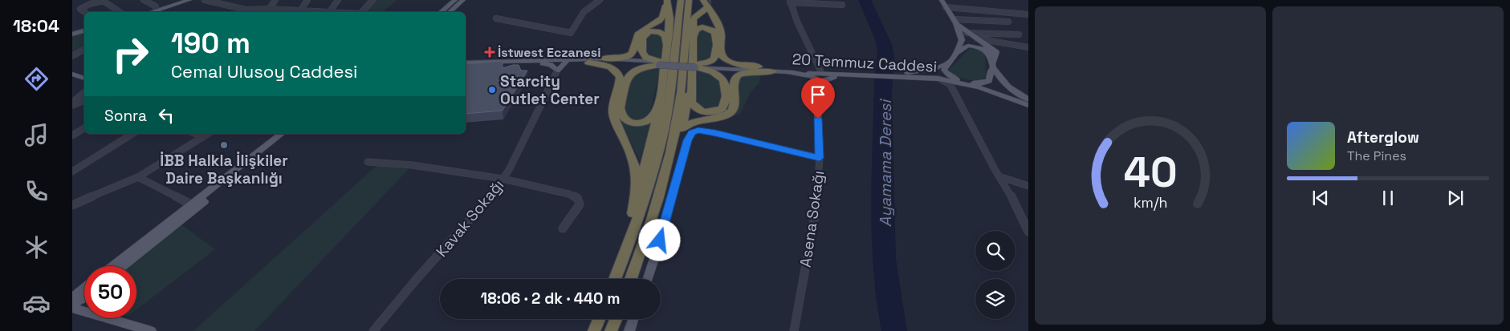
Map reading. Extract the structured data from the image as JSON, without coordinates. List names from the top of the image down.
{
  "streets": {
    "main road": ["20 Temmuz Caddesi", "Asena Sokağı"],
    "street": ["Kavak Sokağı"]
  },
  "crossings": [
    ["20 Temmuz Caddesi", "Asena Sokağı"]
  ],
  "water": ["Ayamama Deresi"],
  "places": {
    "health": ["İstwest Eczanesi"],
    "other": ["Starcity Outlet Center", "İBB Halkla İlişkiler Daire Başkanlığı"]
  },
  "page": {
    "tabs": "18:04",
    "turn": ["190 m", "Cemal Ulusoy Caddesi"],
    "then": "Sonra",
    "song": ["Afterglow", "The Pines"],
    "limit": "50",
    "trip": "18:06 · 2 dk · 440 m",
    "gauge": ["40", "km/h"]
  }
}
